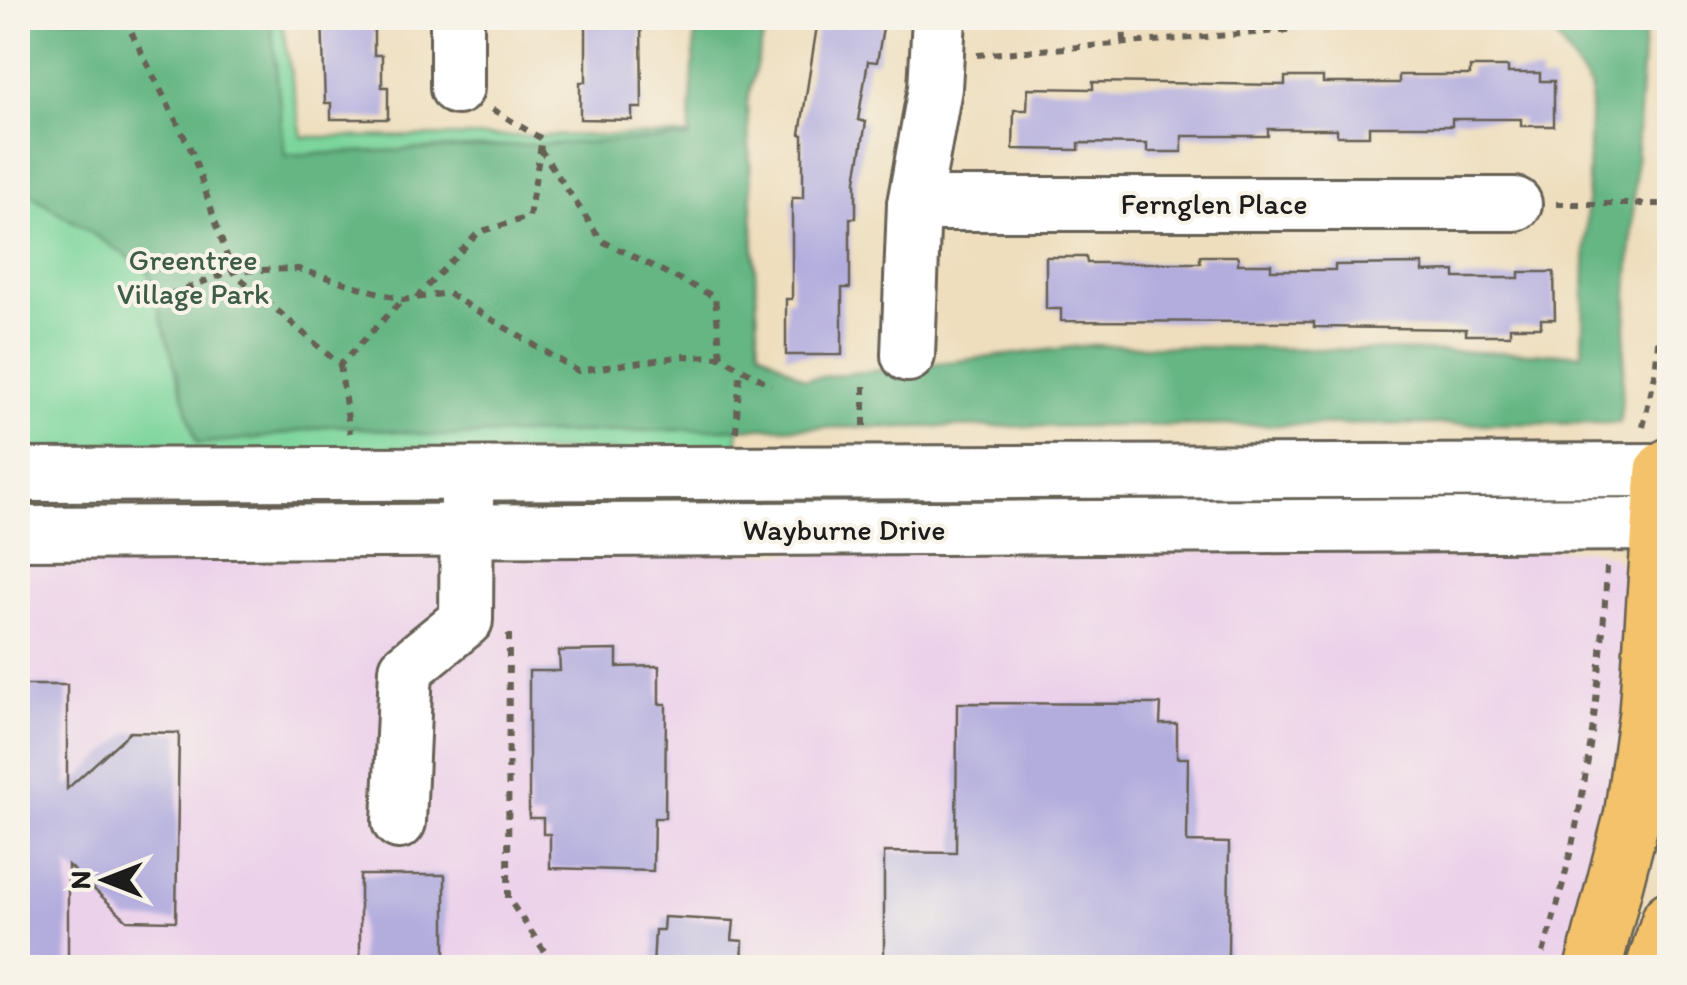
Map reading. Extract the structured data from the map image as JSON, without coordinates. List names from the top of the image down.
{
  "streets": {
    "street": ["Fernglen Place", "Wayburne Drive"]
  },
  "parks": ["Greentree Village Park"],
  "north": "left"
}
